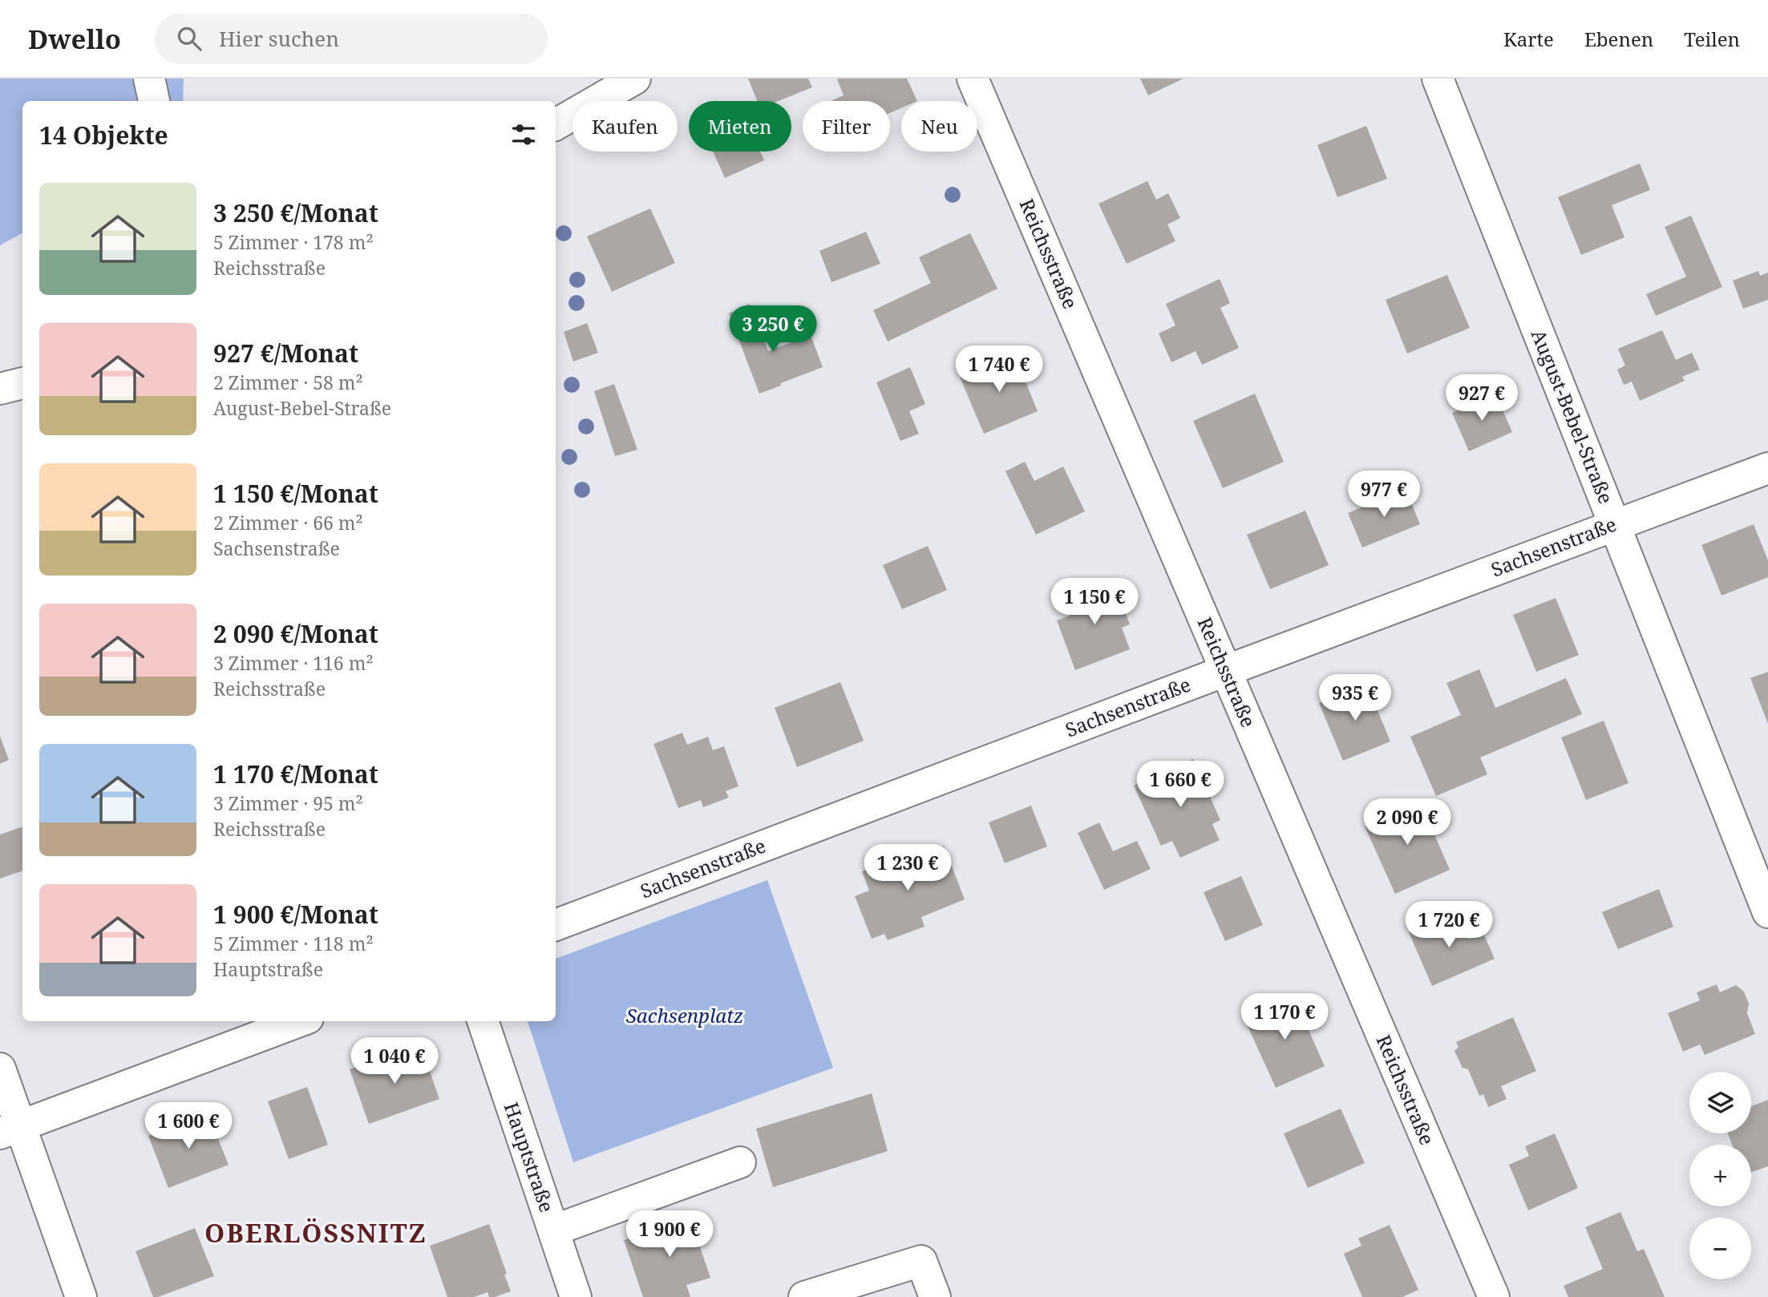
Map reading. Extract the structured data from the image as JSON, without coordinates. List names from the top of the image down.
{
  "streets": {
    "street": [
      "Reichsstraße",
      "August-Bebel-Straße",
      "Sachsenstraße",
      "Hauptstraße"
    ]
  },
  "crossings": [
    ["Reichsstraße", "Sachsenstraße"],
    ["August-Bebel-Straße", "Sachsenstraße"]
  ],
  "districts": ["OBERLÖSSNITZ"],
  "parks": ["Sachsenplatz"],
  "page": {
    "header": "Dwello",
    "search": "Hier suchen",
    "nav": ["Karte", "Ebenen", "Teilen"],
    "chip": [
      "Kaufen",
      "Mieten",
      "Filter",
      "Neu"
    ],
    "heading": "14 Objekte",
    "list": [
      {
        "name": "3 250 €/Monat",
        "note": "5 Zimmer · 178 m² · Reichsstraße"
      },
      {
        "name": "927 €/Monat",
        "note": "2 Zimmer · 58 m² · August-Bebel-Straße"
      },
      {
        "name": "1 150 €/Monat",
        "note": "2 Zimmer · 66 m² · Sachsenstraße"
      },
      {
        "name": "2 090 €/Monat",
        "note": "3 Zimmer · 116 m² · Reichsstraße"
      },
      {
        "name": "1 170 €/Monat",
        "note": "3 Zimmer · 95 m² · Reichsstraße"
      },
      {
        "name": "1 900 €/Monat",
        "note": "5 Zimmer · 118 m² · Hauptstraße"
      }
    ],
    "price": [
      "3 250 €",
      "1 740 €",
      "927 €",
      "977 €",
      "1 150 €",
      "935 €",
      "1 660 €",
      "2 090 €",
      "1 230 €",
      "1 720 €",
      "1 170 €",
      "1 040 €",
      "1 600 €",
      "1 900 €"
    ],
    "map_buttons": ["+", "−"]
  }
}
